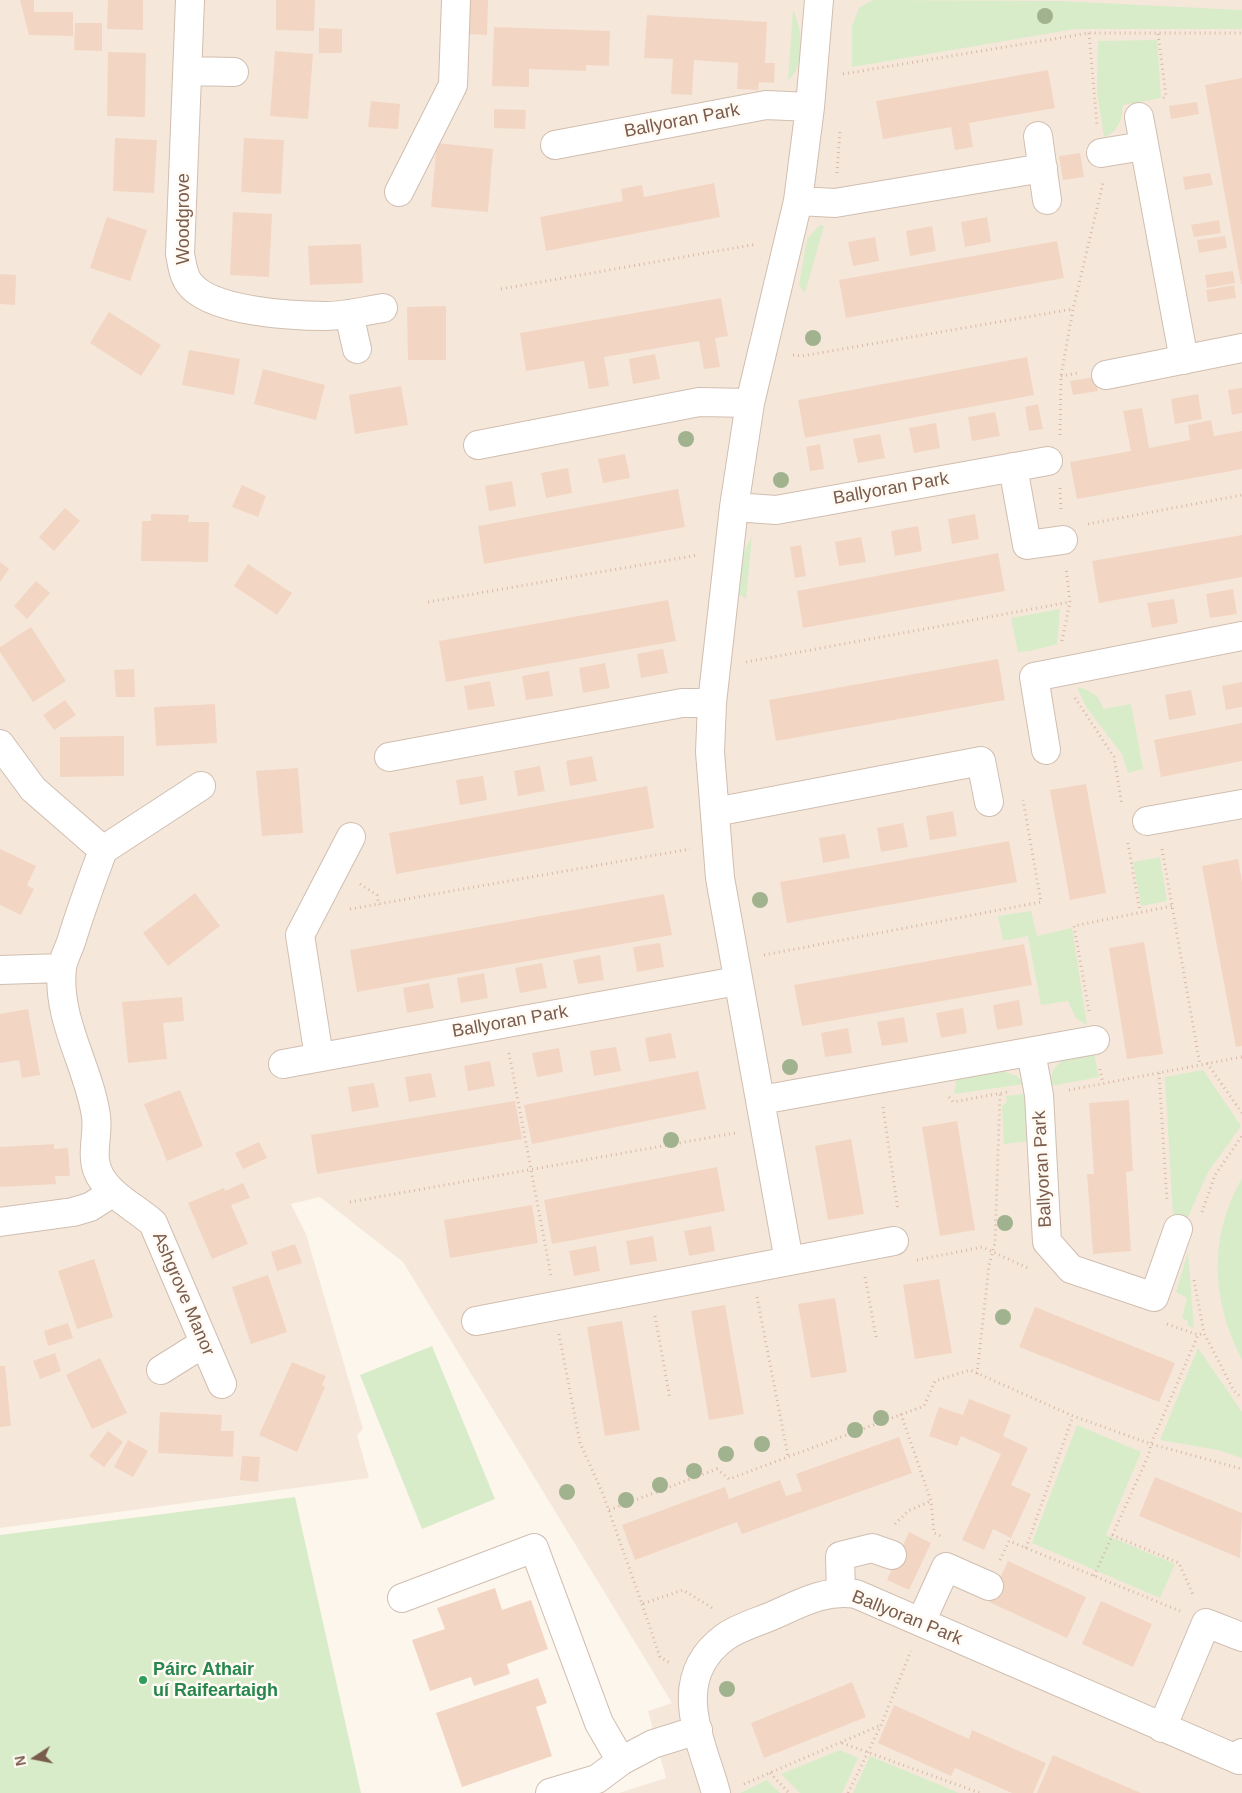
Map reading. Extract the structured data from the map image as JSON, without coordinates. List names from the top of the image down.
{
  "streets": {
    "street": ["Ballyoran Park", "Woodgrove", "Ashgrove Manor"]
  },
  "places": ["Páirc Athair uí Raifeartaigh"],
  "north": "left"
}
